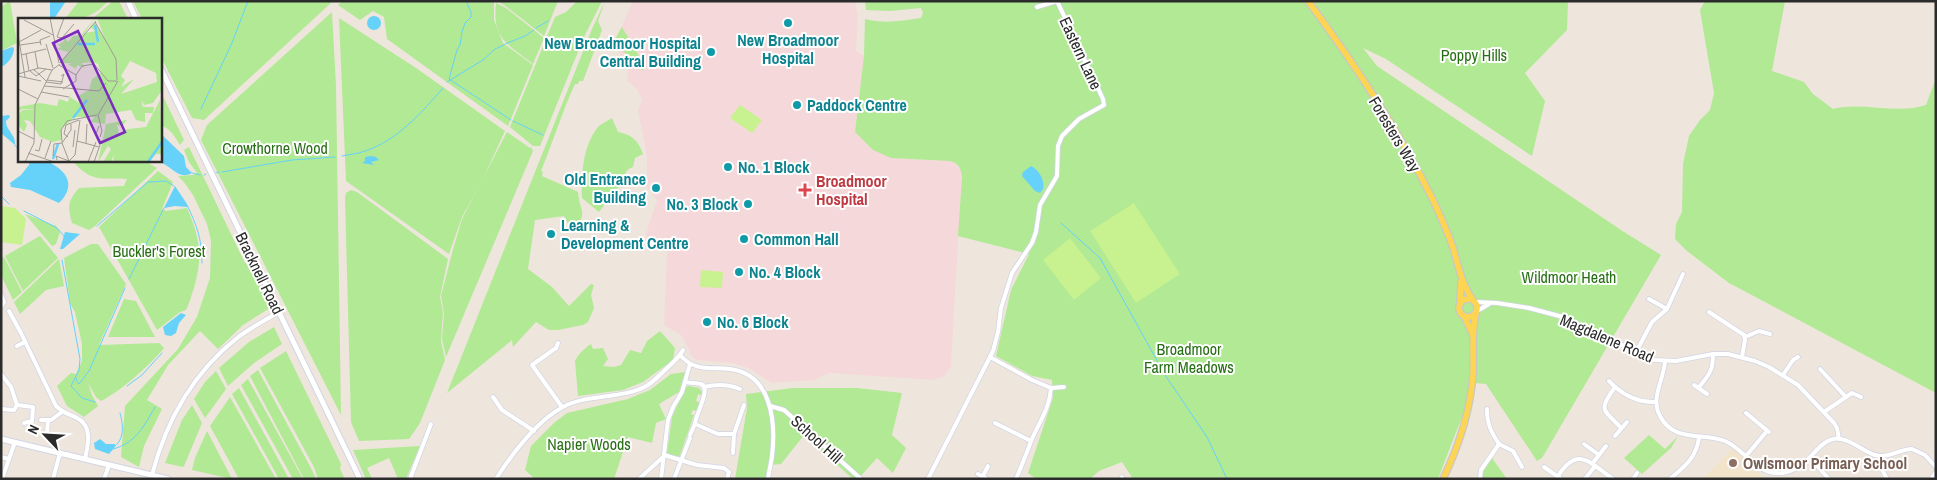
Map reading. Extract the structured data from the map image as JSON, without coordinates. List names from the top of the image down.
{
  "streets": {
    "main road": ["Foresters Way", "Bracknell Road"],
    "street": ["Eastern Lane", "Magdalene Road", "School Hill"]
  },
  "crossings": [
    ["Foresters Way", "Magdalene Road"]
  ],
  "parks": [
    "Poppy Hills",
    "Crowthorne Wood",
    "Buckler's Forest",
    "Wildmoor Heath",
    "Broadmoor Farm Meadows",
    "Napier Woods"
  ],
  "places": {
    "other": [
      "New Broadmoor Hospital",
      "New Broadmoor Hospital Central Building",
      "Paddock Centre",
      "No. 1 Block",
      "Old Entrance Building",
      "No. 3 Block",
      "Learning & Development Centre",
      "Common Hall",
      "No. 4 Block",
      "No. 6 Block",
      "Owlsmoor Primary School"
    ],
    "health": ["Broadmoor Hospital"]
  },
  "north": "top left"
}
